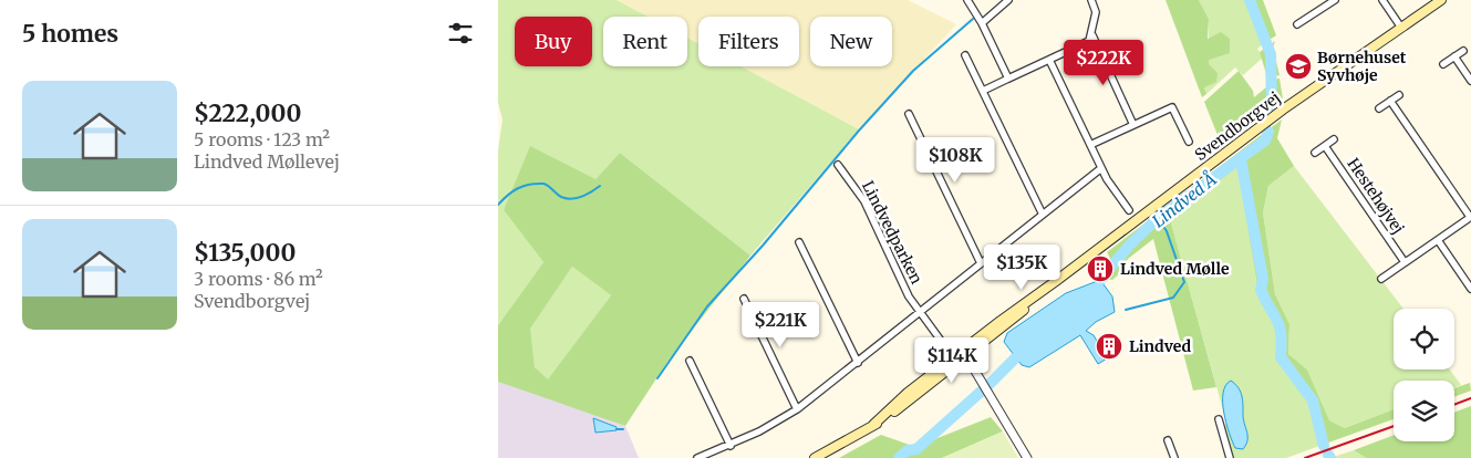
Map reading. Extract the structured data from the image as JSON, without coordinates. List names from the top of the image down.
{
  "streets": {
    "main road": ["Svendborgvej"],
    "street": ["Hestehøjvej", "Lindvedparken"]
  },
  "crossings": [
    ["Svendborgvej", "Lindvedparken"]
  ],
  "water": ["Lindved Å"],
  "places": {
    "school or university": ["Børnehuset Syvhøje"],
    "building": ["Lindved Mølle", "Lindved"]
  },
  "page": {
    "heading": "5 homes",
    "chip": [
      "Buy",
      "Rent",
      "Filters",
      "New"
    ],
    "price": [
      "$222K",
      "$108K",
      "$135K",
      "$221K",
      "$114K"
    ],
    "list": [
      {
        "name": "$222,000",
        "note": "5 rooms · 123 m² · Lindved Møllevej"
      },
      {
        "name": "$135,000",
        "note": "3 rooms · 86 m² · Svendborgvej"
      }
    ]
  }
}
